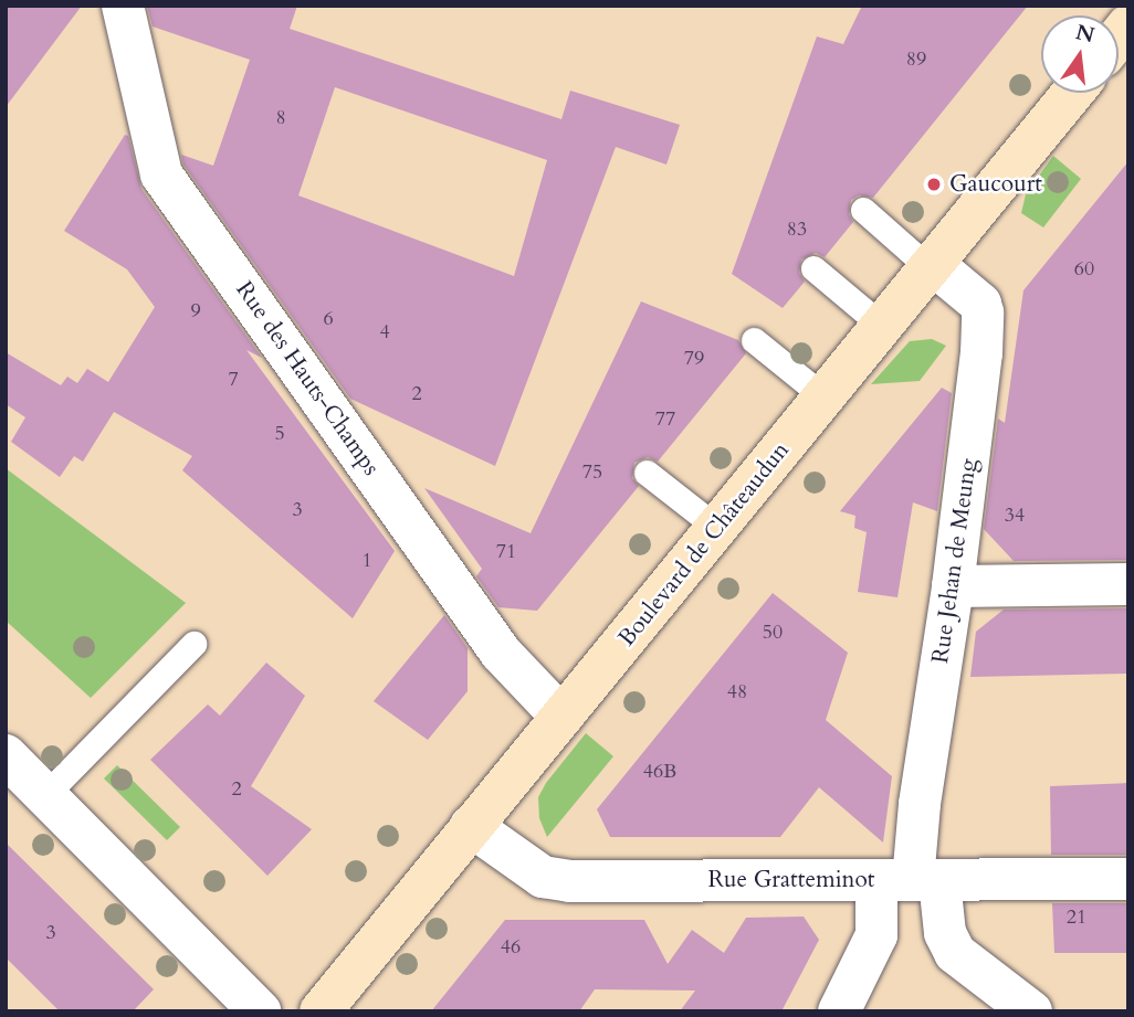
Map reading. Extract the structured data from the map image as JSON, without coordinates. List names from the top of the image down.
{
  "streets": {
    "main road": ["Boulevard de Châteaudun"],
    "street": ["Rue des Hauts-Champs", "Rue Jehan de Meung", "Rue Gratteminot"]
  },
  "crossings": [
    ["Rue des Hauts-Champs", "Boulevard de Châteaudun"],
    ["Boulevard de Châteaudun", "Rue Jehan de Meung"],
    ["Boulevard de Châteaudun", "Rue Gratteminot"],
    ["Rue Jehan de Meung", "Rue Gratteminot"]
  ],
  "places": ["Gaucourt"],
  "house_numbers": [
    "89",
    "8",
    "83",
    "60",
    "9",
    "6",
    "4",
    "79",
    "7",
    "2",
    "77",
    "5",
    "75",
    "3",
    "34",
    "71",
    "1",
    "50",
    "48",
    "46B",
    "2",
    "21",
    "3",
    "46"
  ],
  "north": "top"
}
